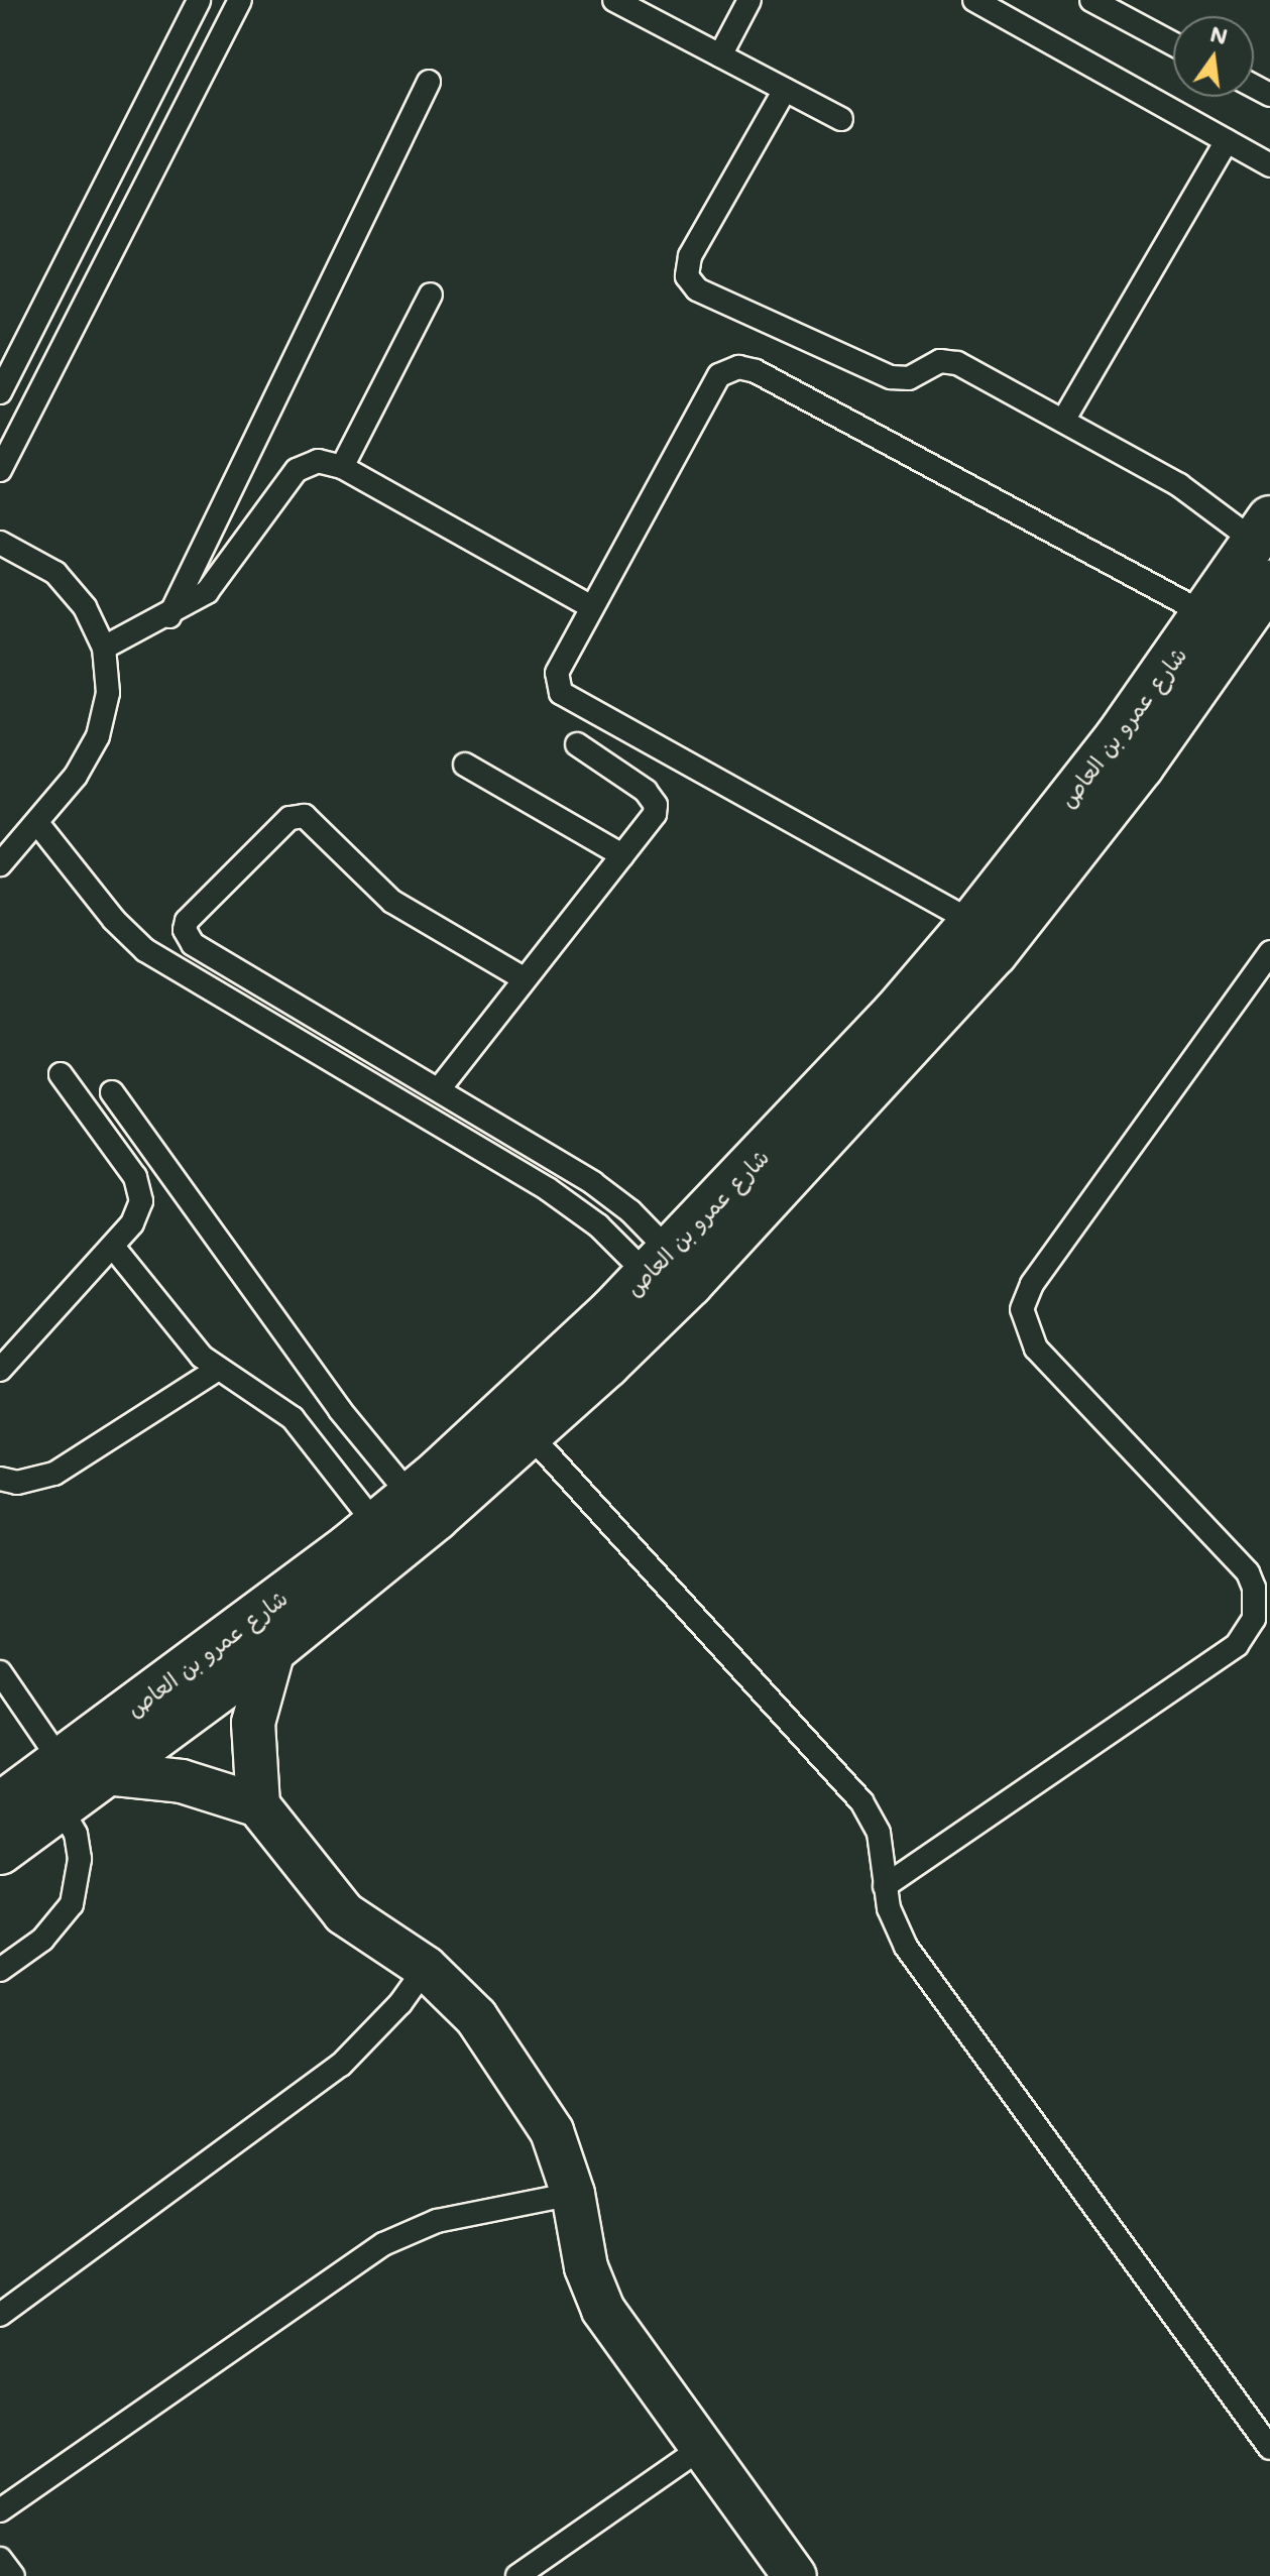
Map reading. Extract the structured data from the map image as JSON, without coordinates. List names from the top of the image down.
{
  "streets": {
    "main road": ["شارع عمرو بن العاص"]
  },
  "north": "top"
}
